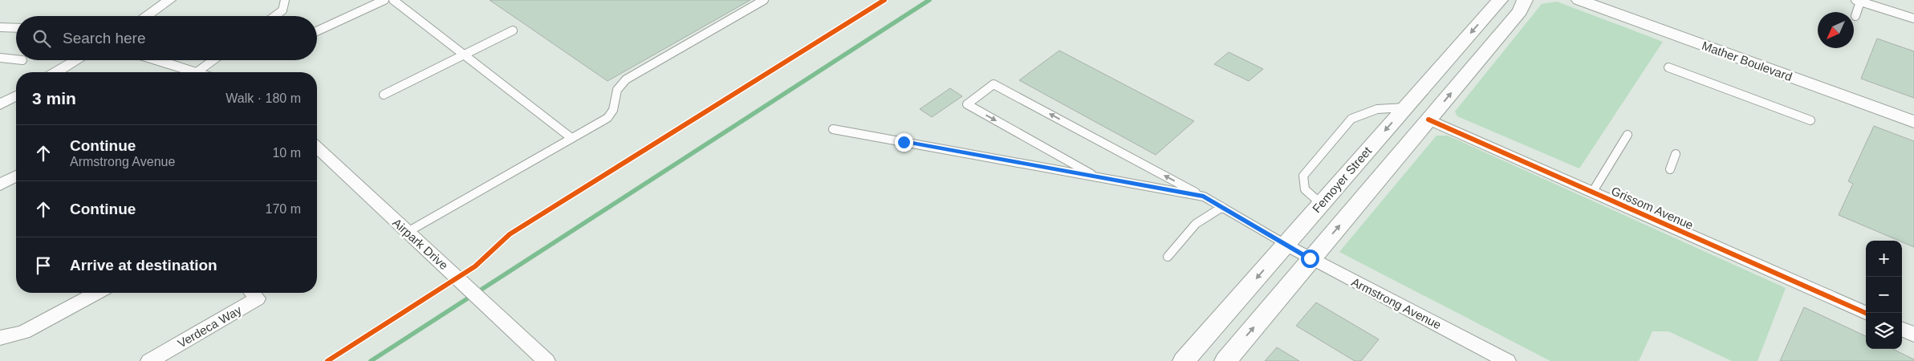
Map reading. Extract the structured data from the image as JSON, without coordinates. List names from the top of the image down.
{
  "streets": {
    "street": [
      "Mather Boulevard",
      "Femoyer Street",
      "Grissom Avenue",
      "Airpark Drive",
      "Armstrong Avenue",
      "Verdeca Way"
    ]
  },
  "crossings": [
    ["Femoyer Street", "Armstrong Avenue"]
  ],
  "north": "bottom left",
  "page": {
    "search": "Search here",
    "heading": ["3 min", "Walk · 180 m"],
    "list": [
      ["Continue", "Armstrong Avenue", "10 m"],
      ["Continue", "170 m"],
      "Arrive at destination"
    ],
    "map_buttons": ["+", "−"]
  }
}
